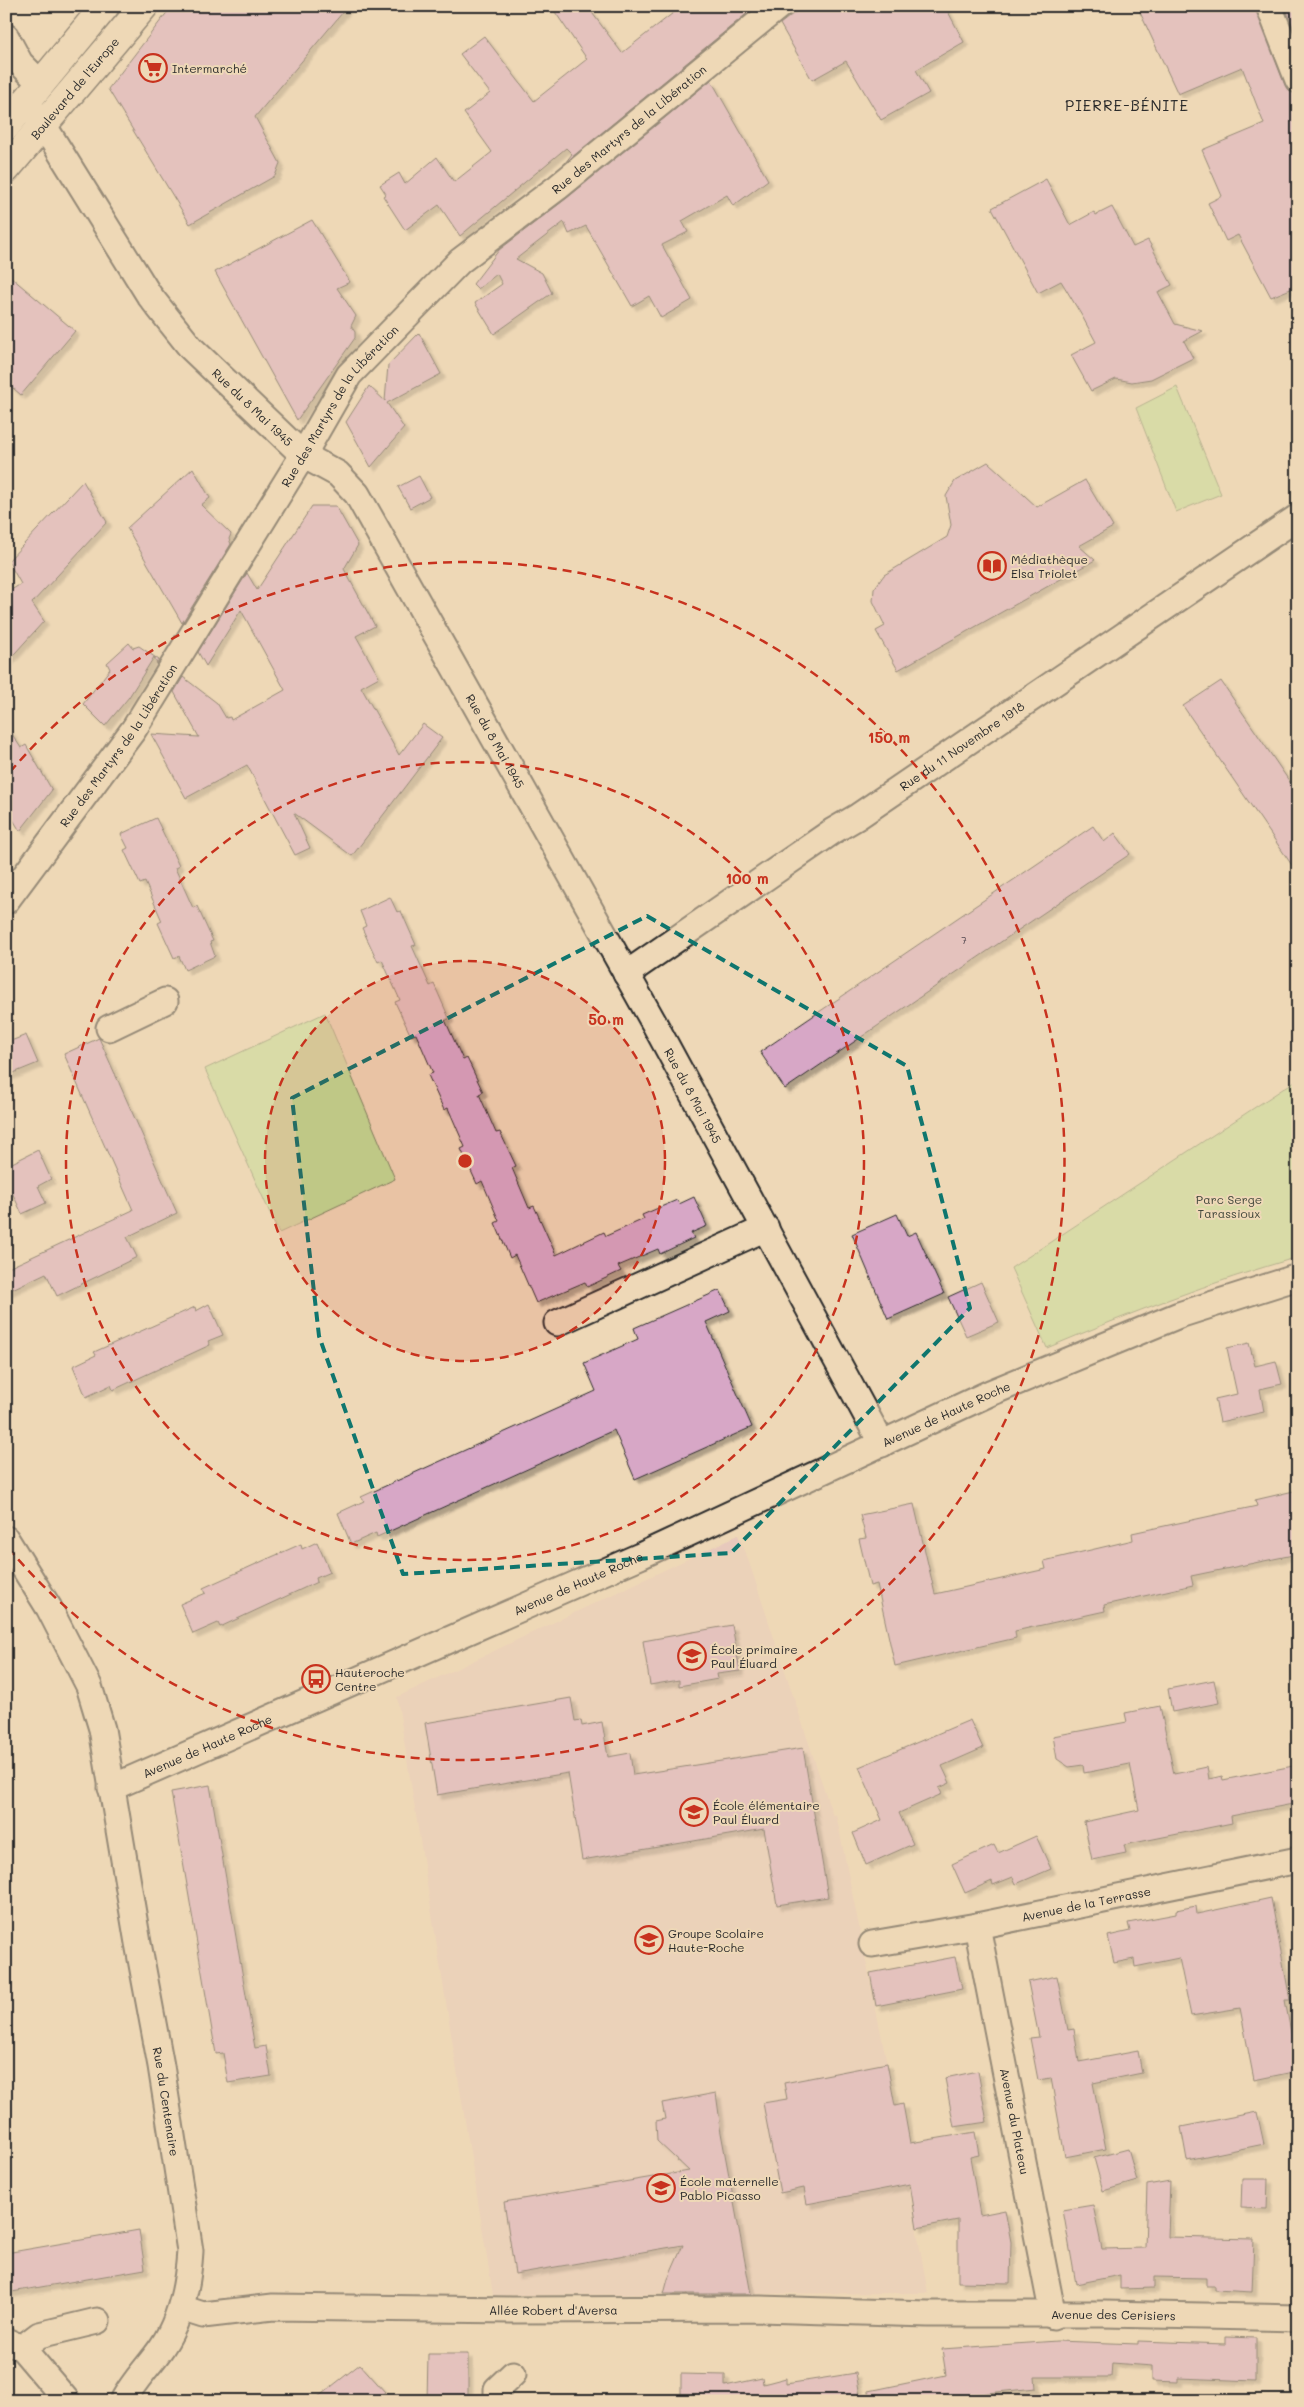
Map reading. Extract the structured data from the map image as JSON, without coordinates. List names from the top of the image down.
{
  "streets": {
    "main road": ["Boulevard de l'Europe"],
    "street": [
      "Rue des Martyrs de la Libération",
      "Rue du 8 Mai 1945",
      "Rue du 11 Novembre 1918",
      "Avenue de Haute Roche",
      "Avenue de la Terrasse",
      "Rue du Centenaire",
      "Avenue du Plateau",
      "Allée Robert d'Aversa",
      "Avenue des Cerisiers"
    ]
  },
  "crossings": [
    ["Boulevard de l'Europe", "Rue du 8 Mai 1945"],
    ["Rue des Martyrs de la Libération", "Rue du 8 Mai 1945"],
    ["Rue du 8 Mai 1945", "Rue du 11 Novembre 1918"],
    ["Rue du 8 Mai 1945", "Avenue de Haute Roche"],
    ["Avenue de Haute Roche", "Rue du Centenaire"],
    ["Avenue de la Terrasse", "Avenue du Plateau"],
    ["Rue du Centenaire", "Allée Robert d'Aversa"],
    ["Avenue du Plateau", "Avenue des Cerisiers"],
    ["Allée Robert d'Aversa", "Avenue des Cerisiers"]
  ],
  "districts": ["PIERRE-BÉNITE"],
  "parks": ["Parc Serge Tarassioux"],
  "places": {
    "supermarket": ["Intermarché"],
    "library": ["Médiathèque Elsa Triolet"],
    "school or university": [
      "École primaire Paul Éluard",
      "École élémentaire Paul Éluard",
      "Groupe Scolaire Haute-Roche",
      "École maternelle Pablo Picasso"
    ],
    "bus stop": ["Hauteroche Centre"]
  },
  "house_numbers": ["7"],
  "rings": ["150 m", "100 m", "50 m"]
}
